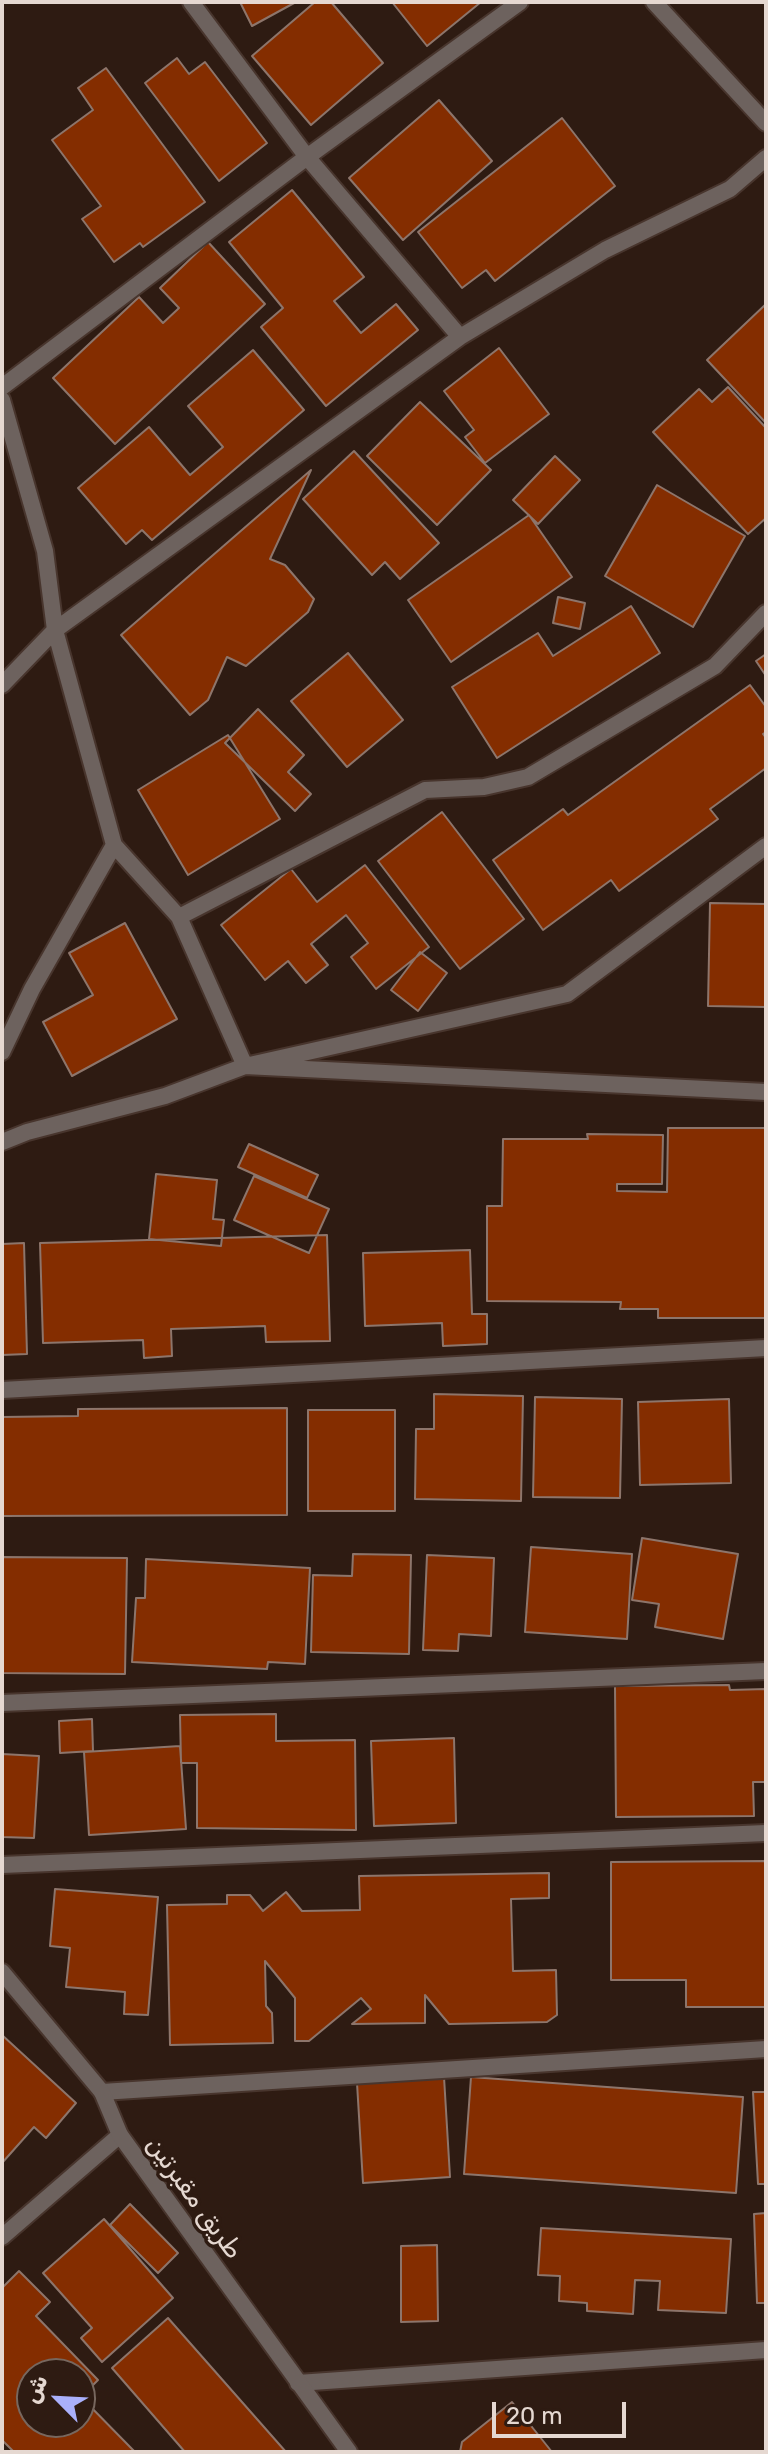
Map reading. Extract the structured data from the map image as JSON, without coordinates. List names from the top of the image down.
{
  "streets": {
    "street": ["طريق مقبرتين"]
  },
  "scale_bar": "20 m",
  "north": "top left"
}
